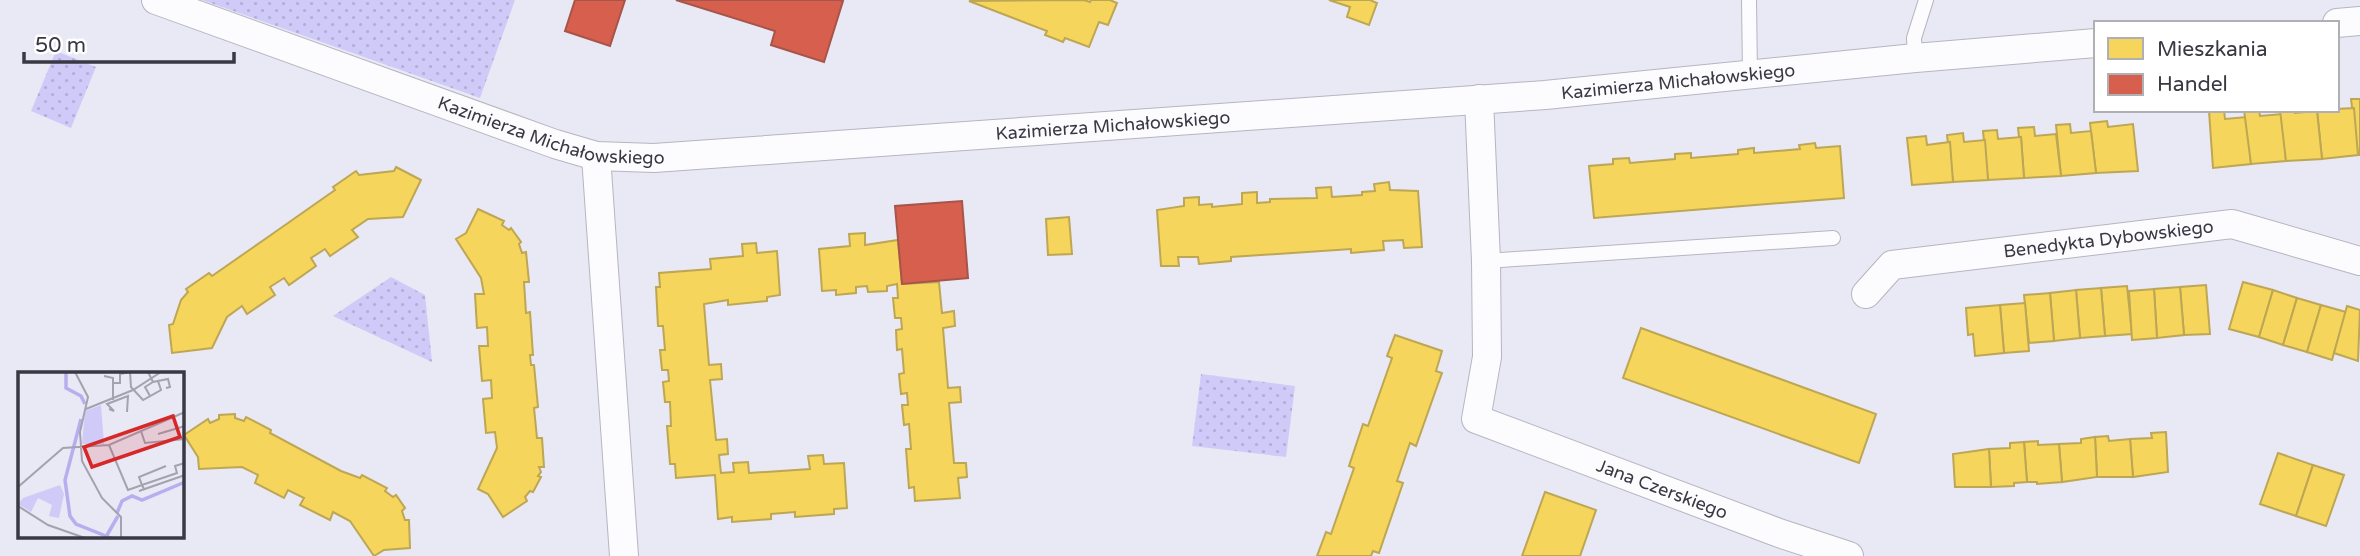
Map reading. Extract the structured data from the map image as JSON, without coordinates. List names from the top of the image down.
{
  "streets": {
    "street": ["Kazimierza Michałowskiego", "Benedykta Dybowskiego", "Jana Czerskiego"]
  },
  "legend": ["Mieszkania", "Handel"],
  "scale_bar": "50 m"
}
